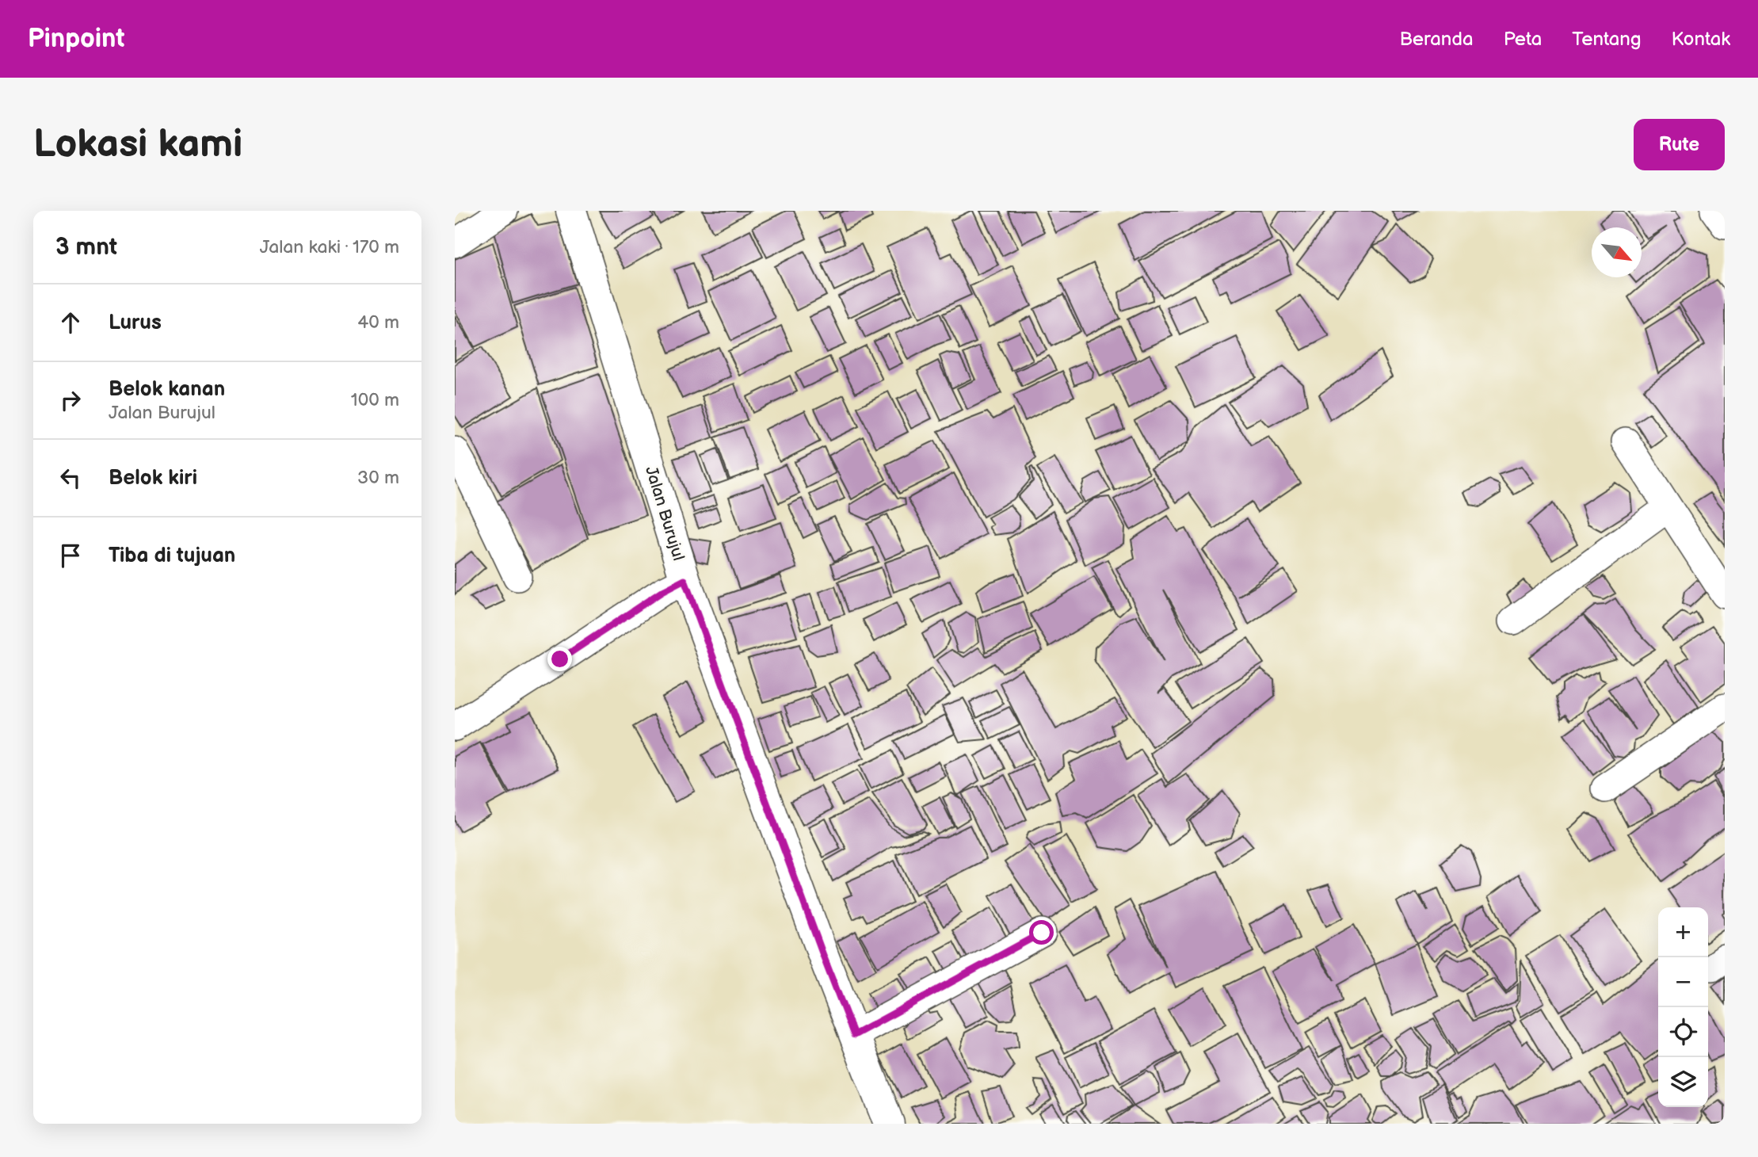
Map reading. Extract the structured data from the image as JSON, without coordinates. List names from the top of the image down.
{
  "streets": {
    "street": ["Jalan Burujul"]
  },
  "north": "bottom right",
  "page": {
    "header": "Pinpoint",
    "nav": [
      "Beranda",
      "Peta",
      "Tentang",
      "Kontak"
    ],
    "buttons": "Rute",
    "title": "Lokasi kami",
    "heading": ["3 mnt", "Jalan kaki · 170 m"],
    "list": [
      ["Lurus", "40 m"],
      ["Belok kanan", "Jalan Burujul", "100 m"],
      ["Belok kiri", "30 m"],
      "Tiba di tujuan"
    ],
    "map_buttons": ["+", "−"]
  }
}
